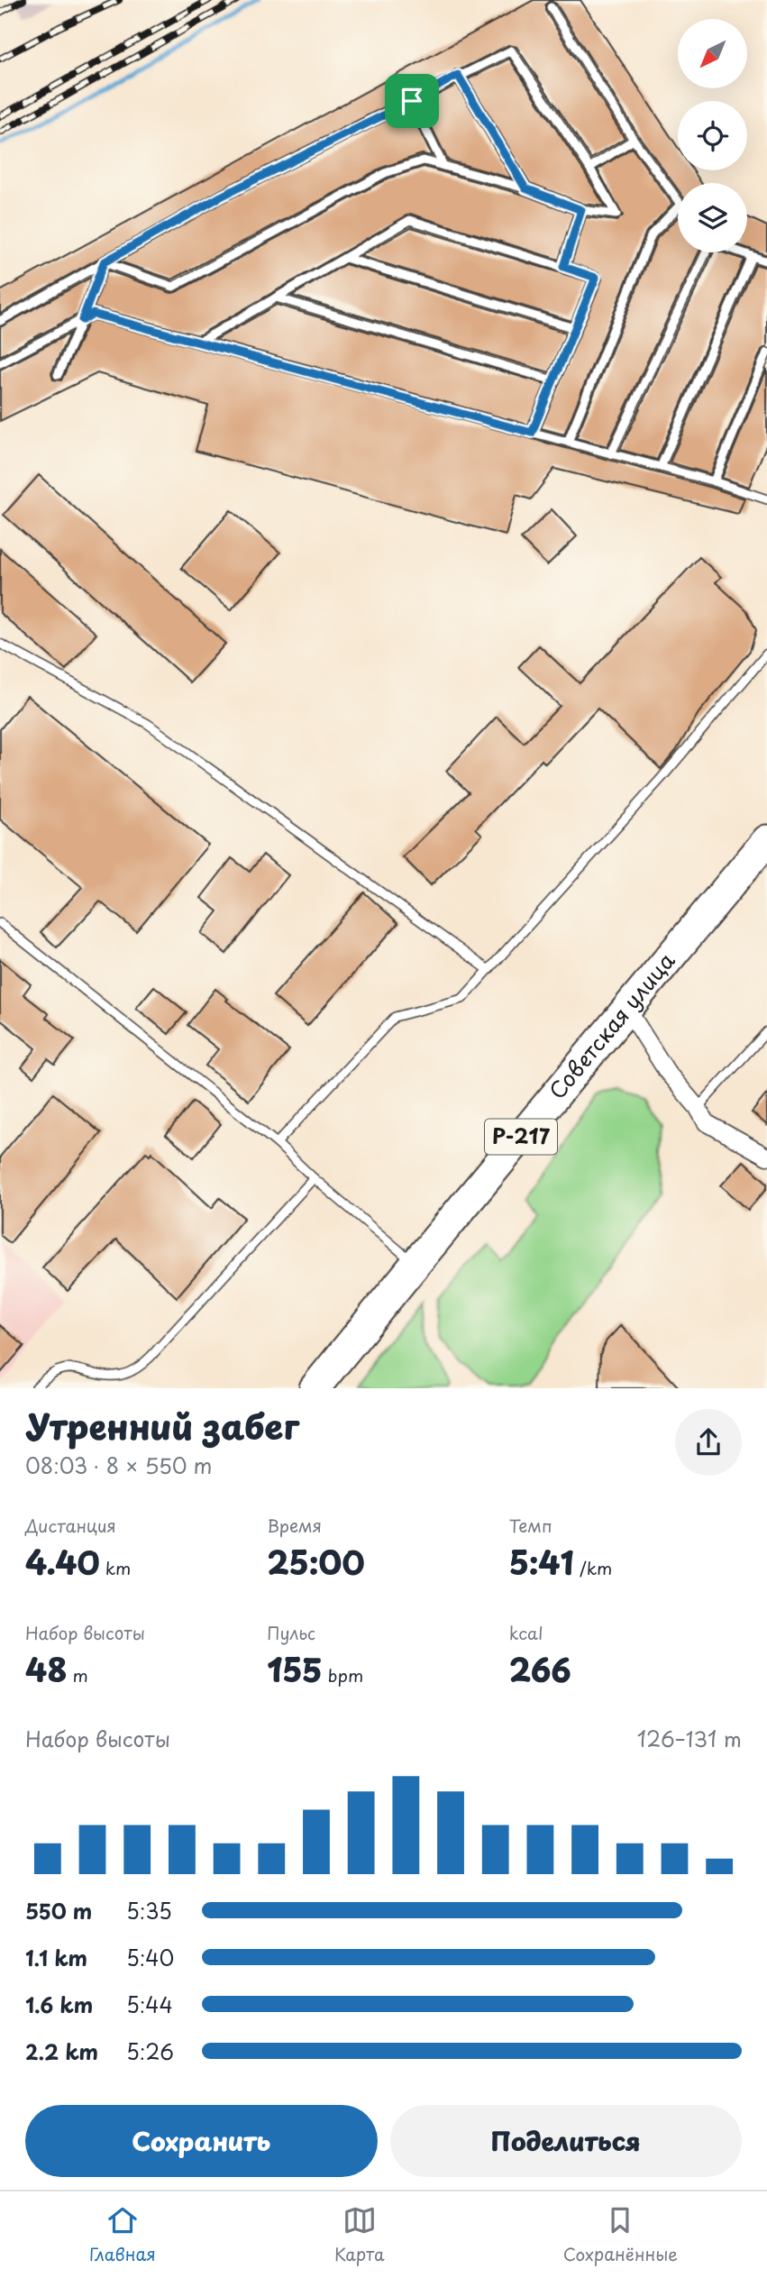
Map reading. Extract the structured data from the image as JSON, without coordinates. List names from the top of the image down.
{
  "streets": {
    "highway": ["Советская улица", "Р-217"]
  },
  "north": "bottom left",
  "page": {
    "heading": ["Утренний забег", "08:03 · 8 × 550 m"],
    "stats": [
      ["Дистанция", "4.40 km"],
      ["Время", "25:00"],
      ["Темп", "5:41 /km"],
      ["Набор высоты", "48 m"],
      ["Пульс", "155 bpm"],
      ["kcal", "266"]
    ],
    "chart": ["Набор высоты", "126–131 m"],
    "list": [
      {
        "name": "550 m",
        "note": "5:35"
      },
      {
        "name": "1.1 km",
        "note": "5:40"
      },
      {
        "name": "1.6 km",
        "note": "5:44"
      },
      {
        "name": "2.2 km",
        "note": "5:26"
      }
    ],
    "buttons": ["Сохранить", "Поделиться"],
    "tabs": ["Главная", "Карта", "Сохранённые"]
  }
}
